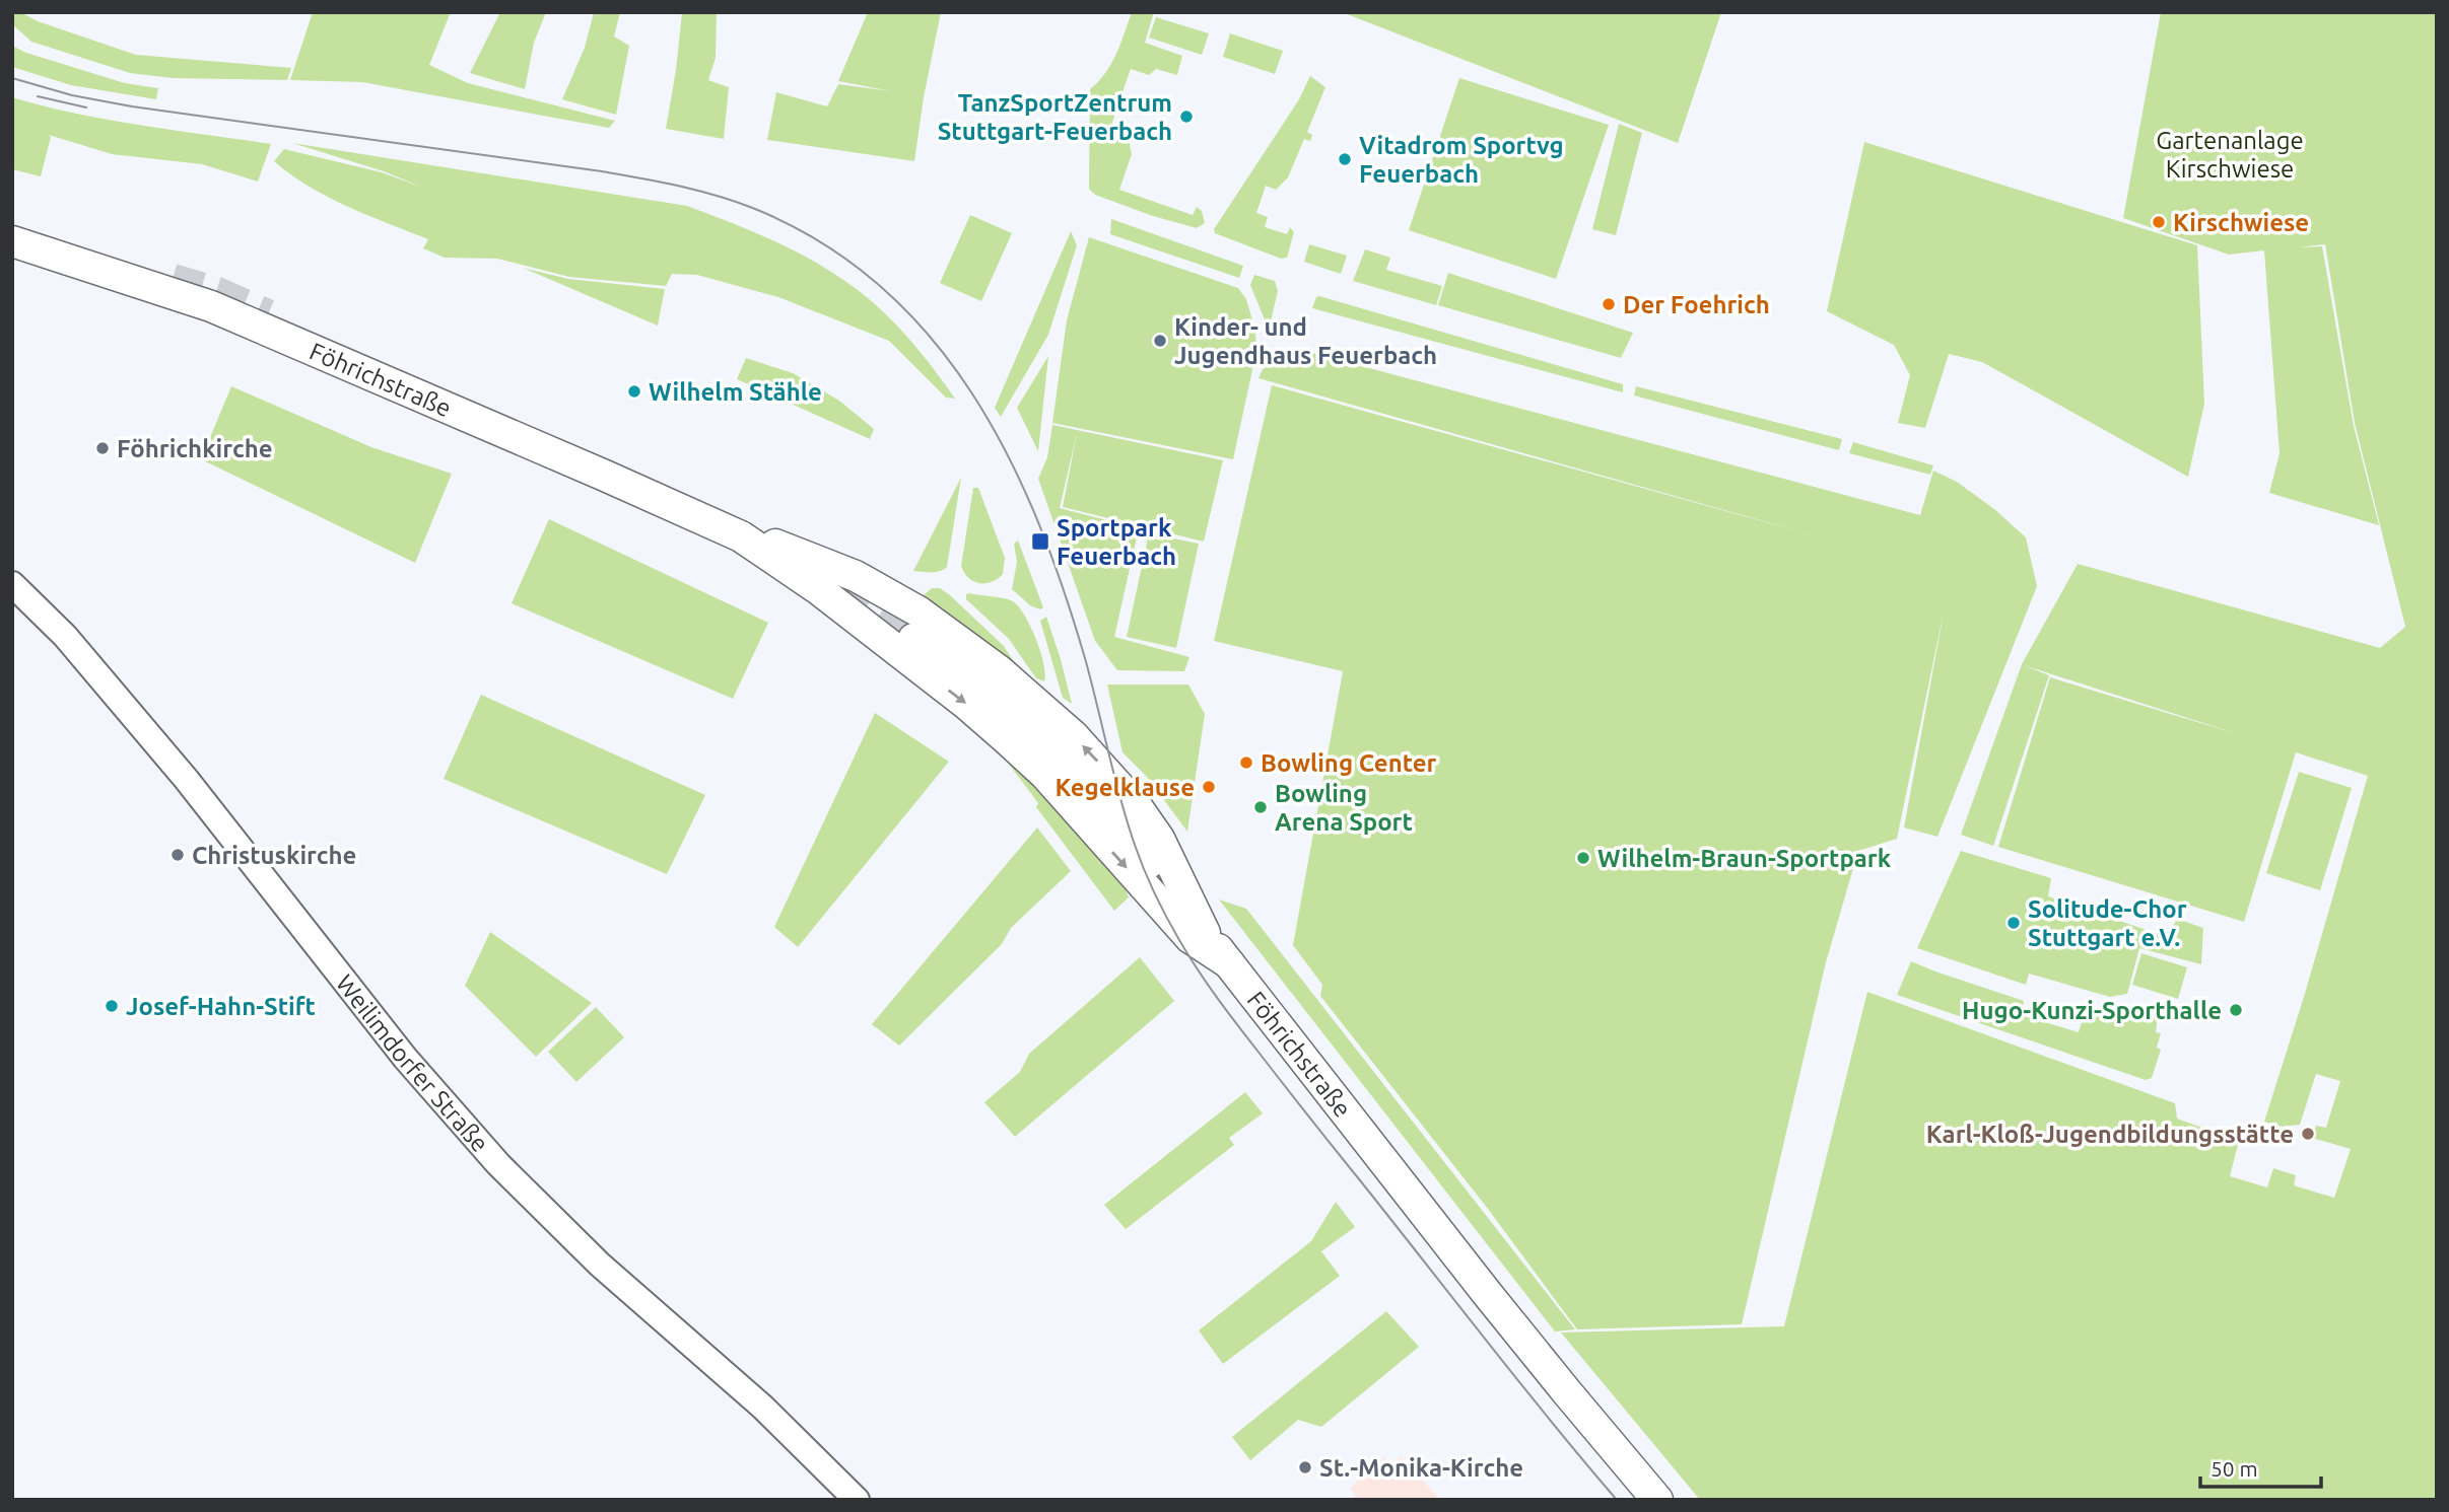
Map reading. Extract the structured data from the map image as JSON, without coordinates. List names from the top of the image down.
{
  "streets": {
    "main road": ["Föhrichstraße"],
    "street": ["Weilimdorfer Straße"]
  },
  "parks": ["Gartenanlage Kirschwiese"],
  "places": {
    "other": [
      "TanzSportZentrum Stuttgart-Feuerbach",
      "Vitadrom Sportvg Feuerbach",
      "Kirschwiese",
      "Der Foehrich",
      "Kinder- und Jugendhaus Feuerbach",
      "Wilhelm Stähle",
      "Föhrichkirche",
      "Bowling Center",
      "Kegelklause",
      "Bowling Arena Sport",
      "Christuskirche",
      "Wilhelm-Braun-Sportpark",
      "Solitude-Chor Stuttgart e.V.",
      "Josef-Hahn-Stift",
      "Hugo-Kunzi-Sporthalle",
      "Karl-Kloß-Jugendbildungsstätte",
      "St.-Monika-Kirche"
    ],
    "transit": ["Sportpark Feuerbach"]
  },
  "scale_bar": "50 m"
}
